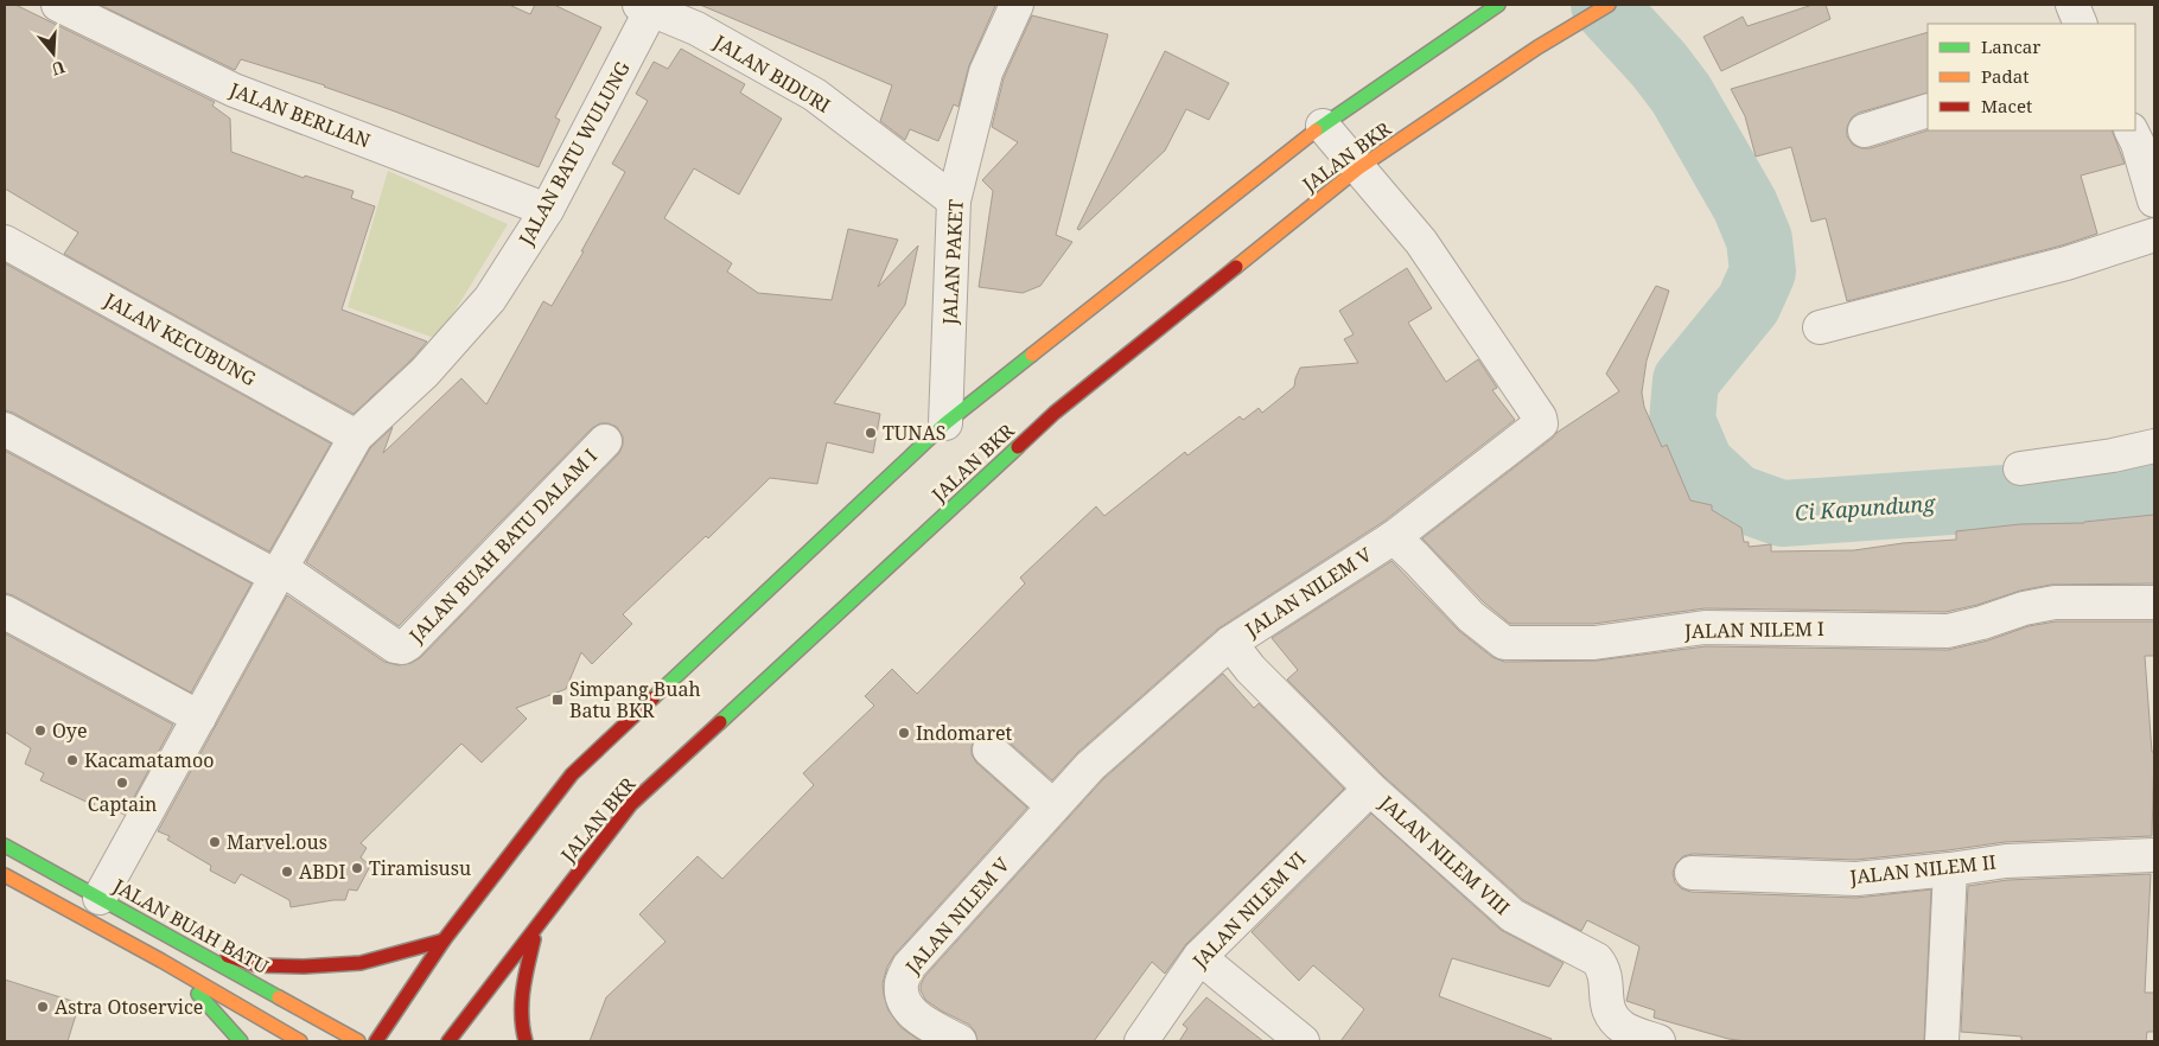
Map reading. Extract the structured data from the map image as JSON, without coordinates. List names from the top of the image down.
{
  "streets": {
    "main road": ["JALAN BKR", "JALAN BUAH BATU"],
    "street": [
      "JALAN BIDURI",
      "JALAN BERLIAN",
      "JALAN BATU WULUNG",
      "JALAN PAKET",
      "JALAN KECUBUNG",
      "JALAN BUAH BATU DALAM I",
      "JALAN NILEM V",
      "JALAN NILEM I",
      "JALAN NILEM VIII",
      "JALAN NILEM II",
      "JALAN NILEM VI"
    ]
  },
  "crossings": [
    ["JALAN BIDURI", "JALAN BATU WULUNG"],
    ["JALAN BIDURI", "JALAN PAKET"],
    ["JALAN BERLIAN", "JALAN BATU WULUNG"],
    ["JALAN BATU WULUNG", "JALAN KECUBUNG"],
    ["JALAN BKR", "JALAN PAKET"],
    ["JALAN BKR", "JALAN NILEM V"],
    ["JALAN NILEM V", "JALAN NILEM I"],
    ["JALAN NILEM V", "JALAN NILEM VIII"],
    ["JALAN NILEM VIII", "JALAN NILEM VI"]
  ],
  "water": ["Ci Kapundung"],
  "places": {
    "other": [
      "TUNAS",
      "Oye",
      "Indomaret",
      "Kacamatamoo",
      "Captain",
      "Marvel.ous",
      "Tiramisusu",
      "ABDI",
      "Astra Otoservice"
    ],
    "transit": ["Simpang Buah Batu BKR"]
  },
  "legend": ["Lancar", "Padat", "Macet"],
  "north": "bottom"
}
